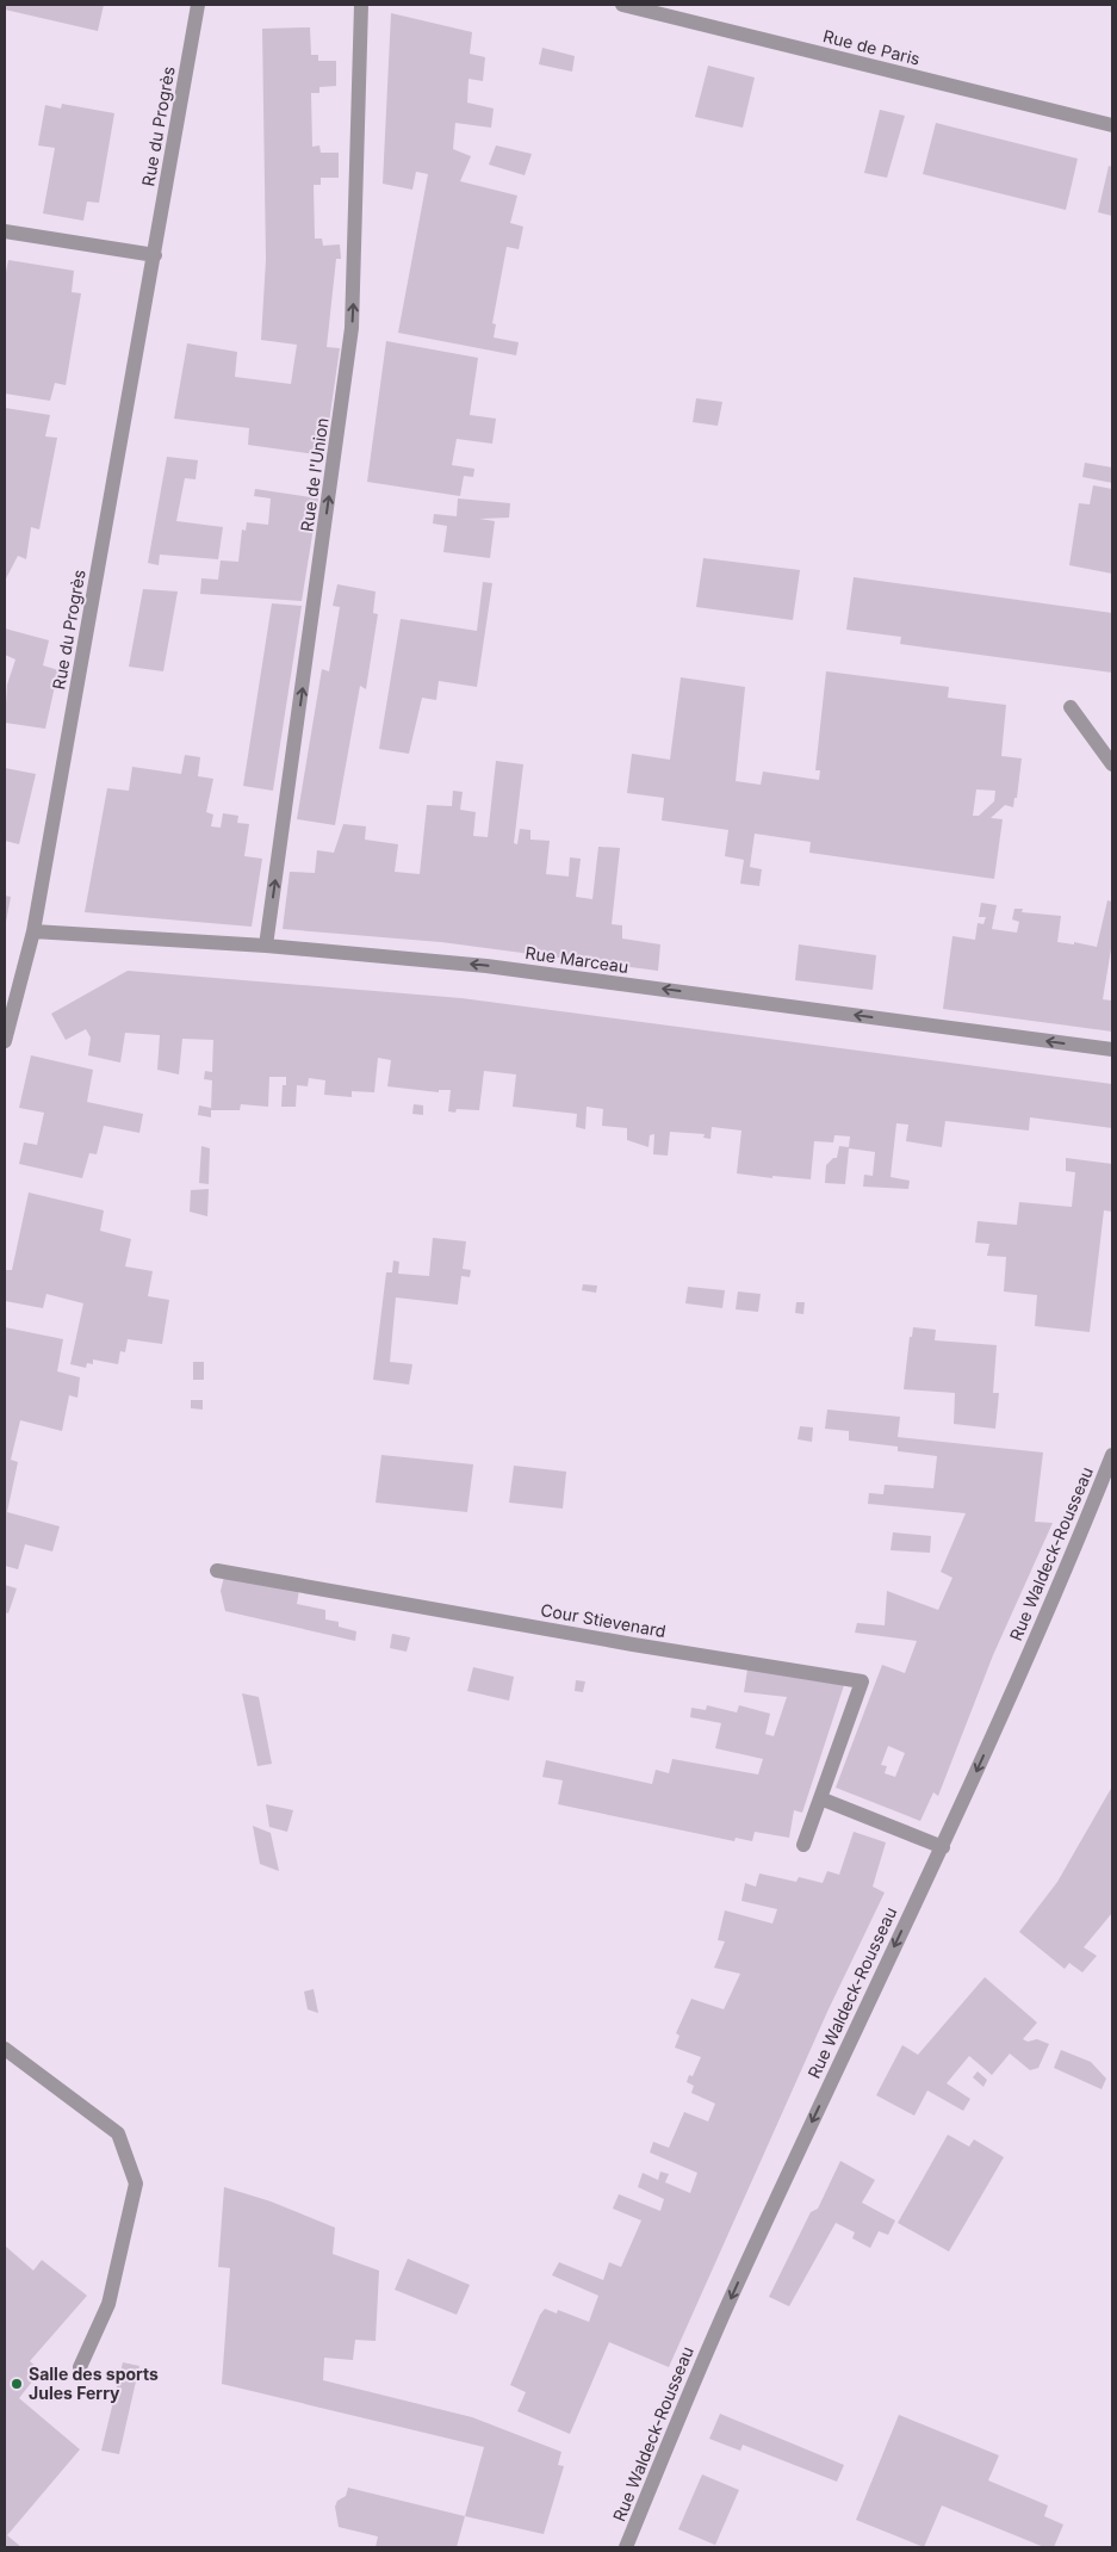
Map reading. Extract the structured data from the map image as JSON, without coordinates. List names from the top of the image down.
{
  "streets": {
    "street": [
      "Rue de Paris",
      "Rue du Progrès",
      "Rue de l'Union",
      "Rue Marceau",
      "Rue Waldeck-Rousseau",
      "Cour Stievenard"
    ]
  },
  "crossings": [
    ["Rue du Progrès", "Rue Marceau"],
    ["Rue de l'Union", "Rue Marceau"]
  ],
  "one_way": ["Rue de l'Union", "Rue Marceau", "Rue Waldeck-Rousseau"],
  "places": ["Salle des sports Jules Ferry"]
}
